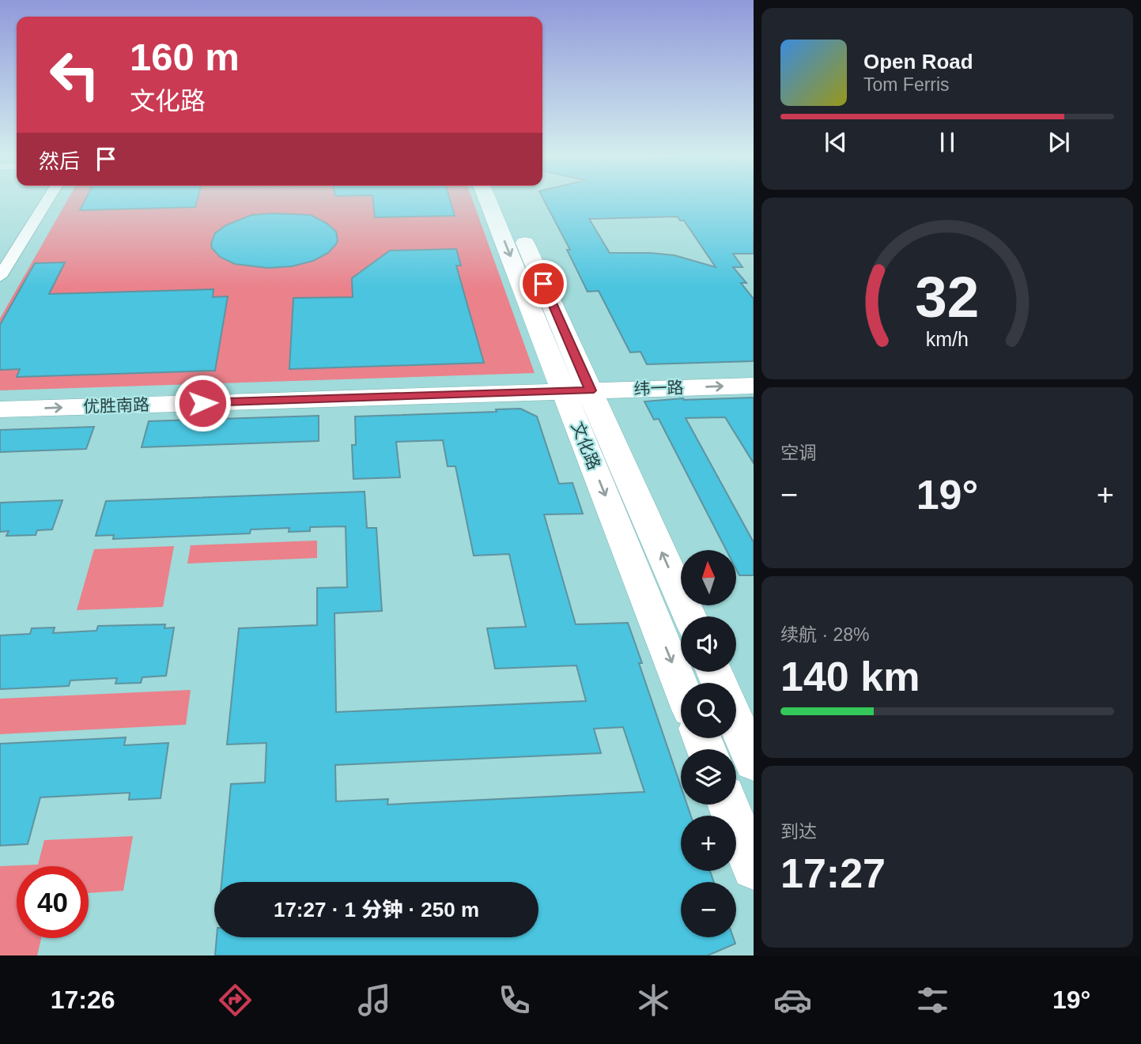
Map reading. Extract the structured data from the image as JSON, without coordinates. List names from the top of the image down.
{
  "streets": {
    "main road": ["纬一路", "优胜南路", "文化路"]
  },
  "crossings": [
    ["纬一路", "优胜南路"],
    ["纬一路", "文化路"],
    ["优胜南路", "文化路"]
  ],
  "one_way": ["纬一路", "优胜南路"],
  "north": "top",
  "page": {
    "turn": ["160 m", "文化路"],
    "song": ["Open Road", "Tom Ferris"],
    "then": "然后",
    "tile": [
      "空调",
      ["续航 · 28%", "140 km"],
      ["到达", "17:27"]
    ],
    "heat": ["−", "19°", "+"],
    "map_buttons": ["+", "−"],
    "limit": "40",
    "trip": "17:27 · 1 分钟 · 250 m",
    "tabs": ["17:26", "19°"],
    "gauge": ["32", "km/h"]
  }
}
